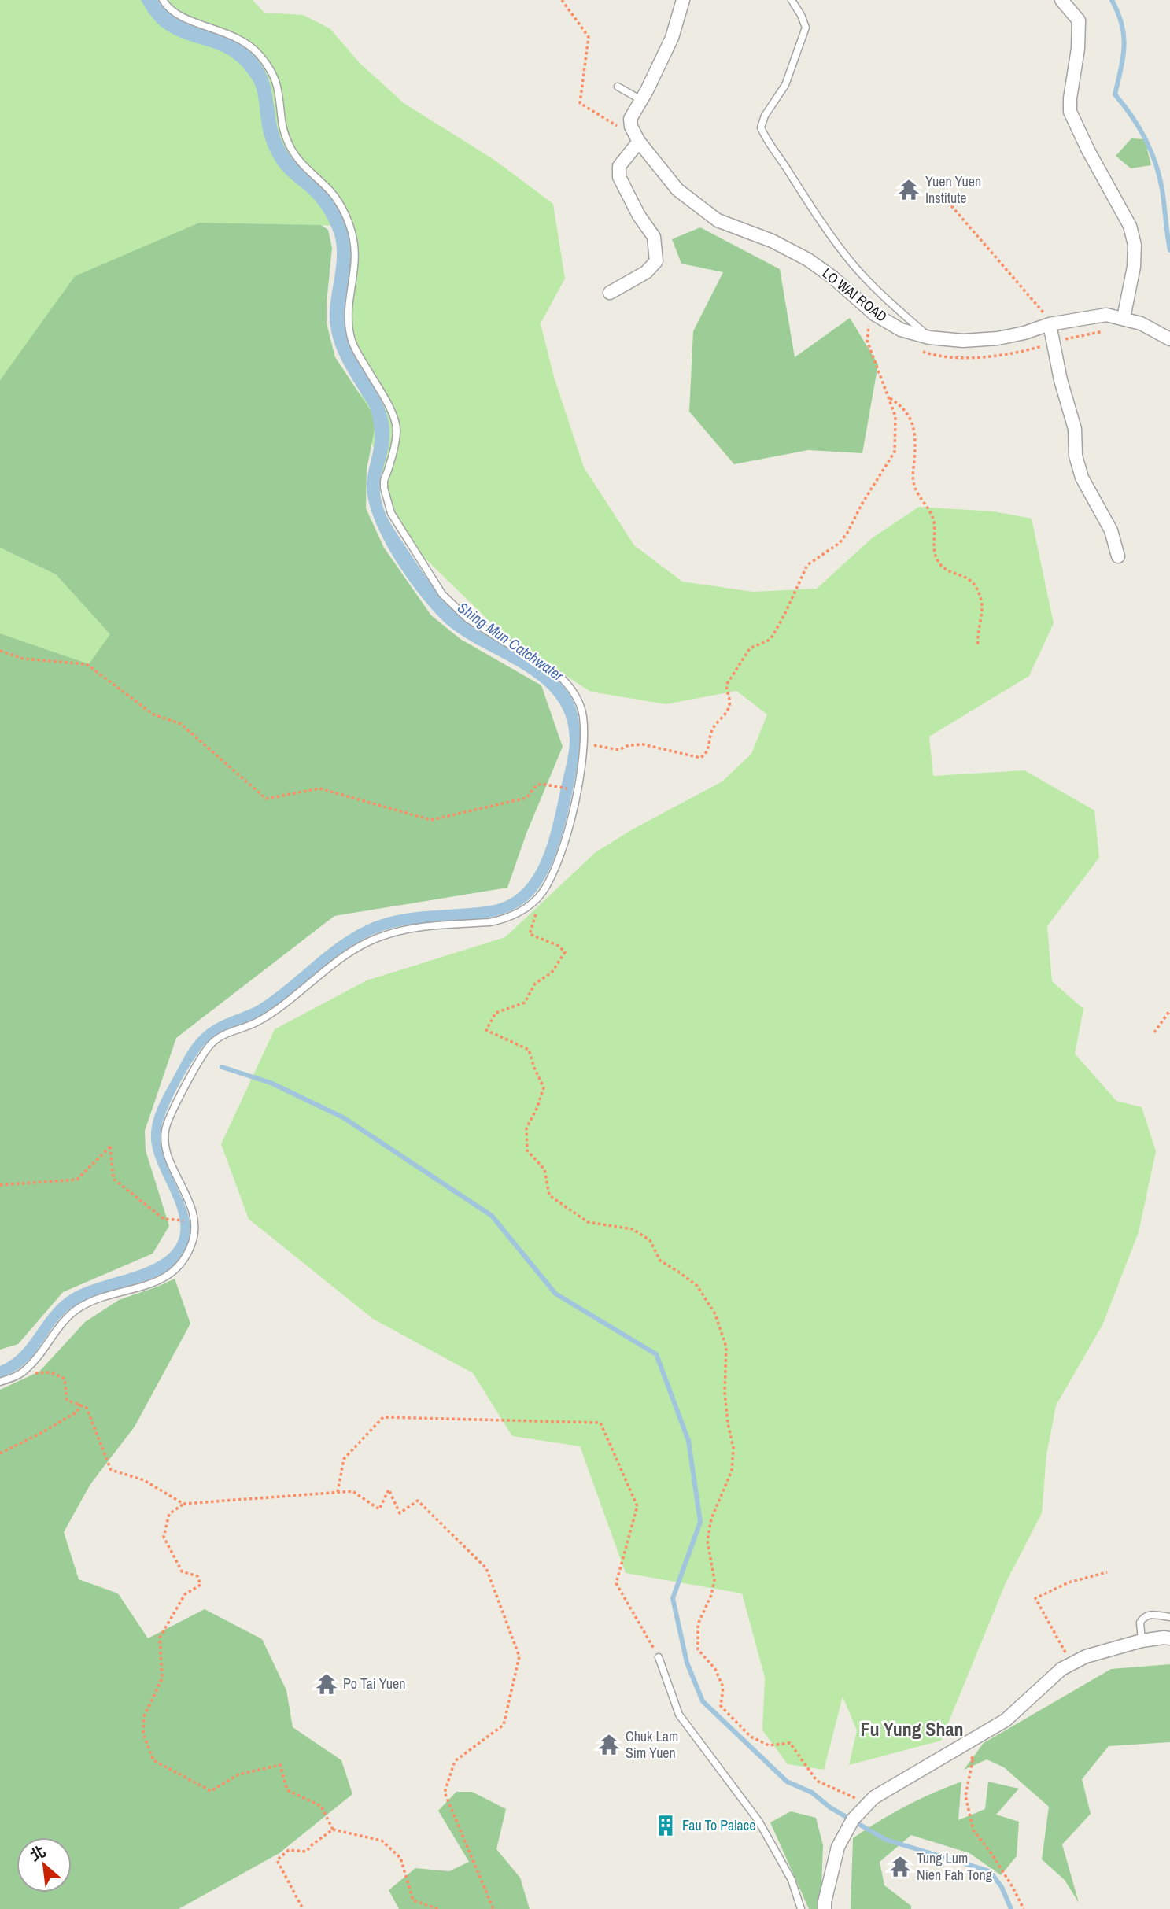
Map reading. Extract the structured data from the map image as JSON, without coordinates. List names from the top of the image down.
{
  "streets": {
    "street": ["LO WAI ROAD"]
  },
  "districts": ["Fu Yung Shan"],
  "water": ["Shing Mun Catchwater"],
  "places": {
    "temple": [
      "Yuen Yuen Institute",
      "Po Tai Yuen",
      "Chuk Lam Sim Yuen",
      "Tung Lum Nien Fah Tong"
    ],
    "building": ["Fau To Palace"]
  },
  "north": "top left"
}
